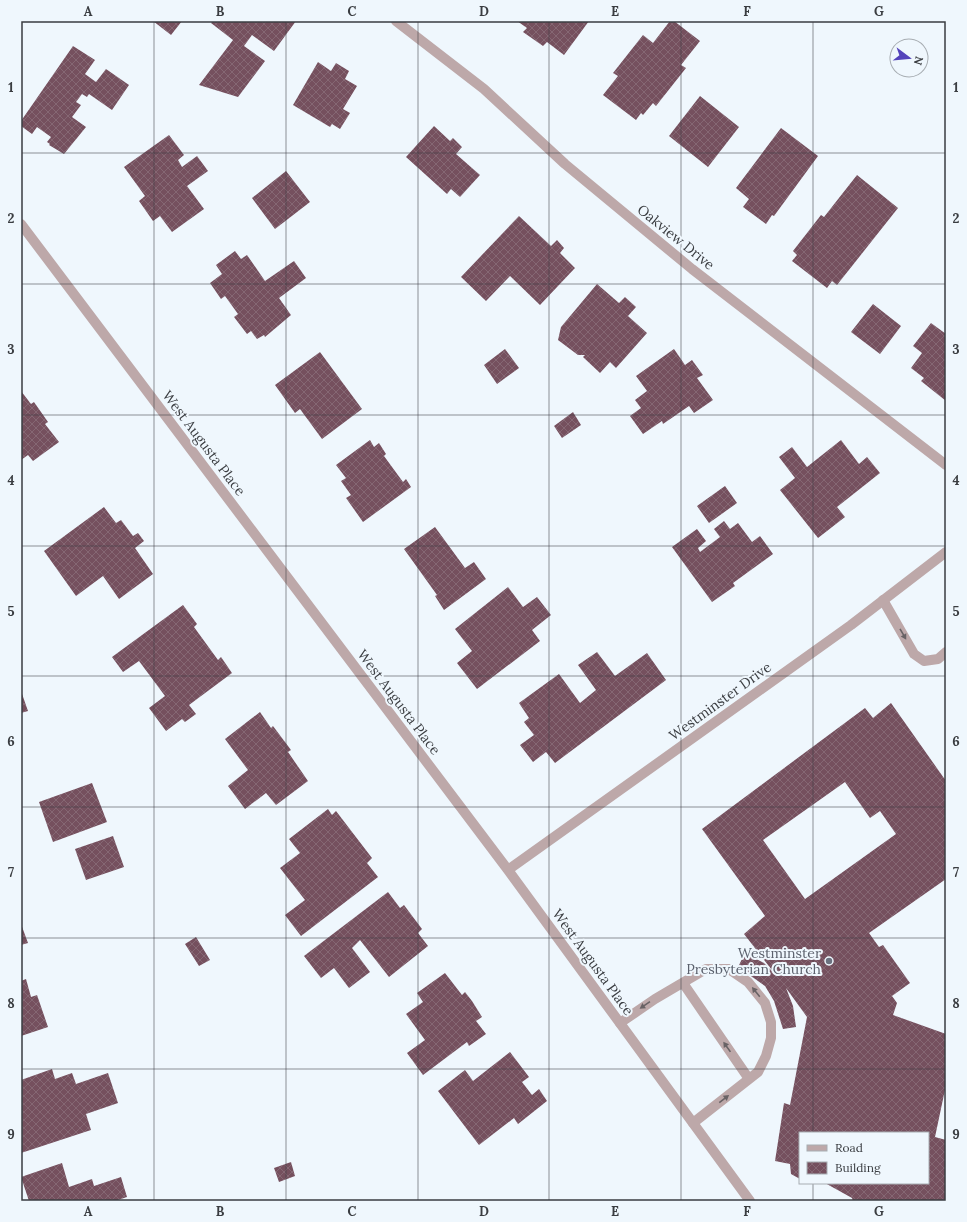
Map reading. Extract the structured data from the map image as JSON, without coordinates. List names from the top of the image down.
{
  "streets": {
    "street": ["Oakview Drive", "West Augusta Place", "Westminster Drive"]
  },
  "crossings": [
    ["West Augusta Place", "Westminster Drive"]
  ],
  "places": ["Westminster Presbyterian Church"],
  "legend": ["Road", "Building"],
  "north": "right",
  "grid": {
    "columns": [
      "A",
      "B",
      "C",
      "D",
      "E",
      "F",
      "G"
    ],
    "rows": [
      "1",
      "2",
      "3",
      "4",
      "5",
      "6",
      "7",
      "8",
      "9"
    ]
  }
}
